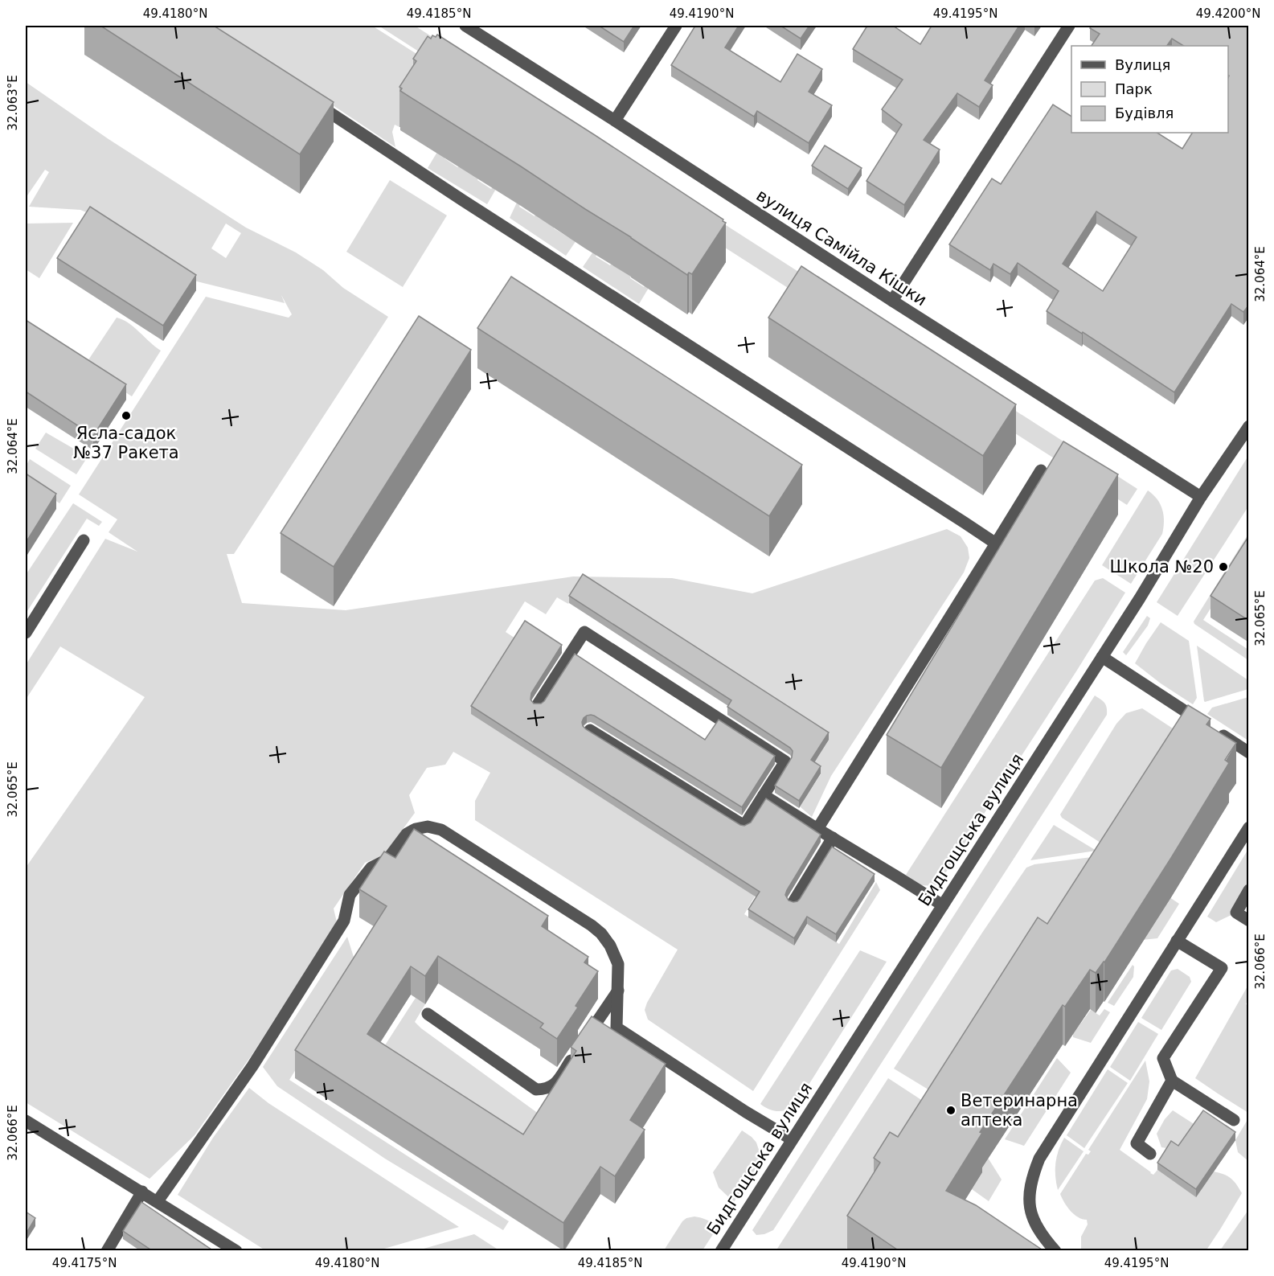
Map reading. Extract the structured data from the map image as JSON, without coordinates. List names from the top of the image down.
{
  "streets": {
    "street": ["вулиця Самійла Кішки", "Бидгощська вулиця"]
  },
  "crossings": [
    ["вулиця Самійла Кішки", "Бидгощська вулиця"]
  ],
  "places": ["Ясла-садок №37 Ракета", "Школа №20", "Ветеринарна аптека"],
  "legend": ["Вулиця", "Парк", "Будівля"],
  "coordinates": [
    "49.4180°N",
    "49.4185°N",
    "49.4190°N",
    "49.4195°N",
    "49.4200°N",
    "32.063°E",
    "32.064°E",
    "32.065°E",
    "32.066°E",
    "49.4175°N"
  ]
}
